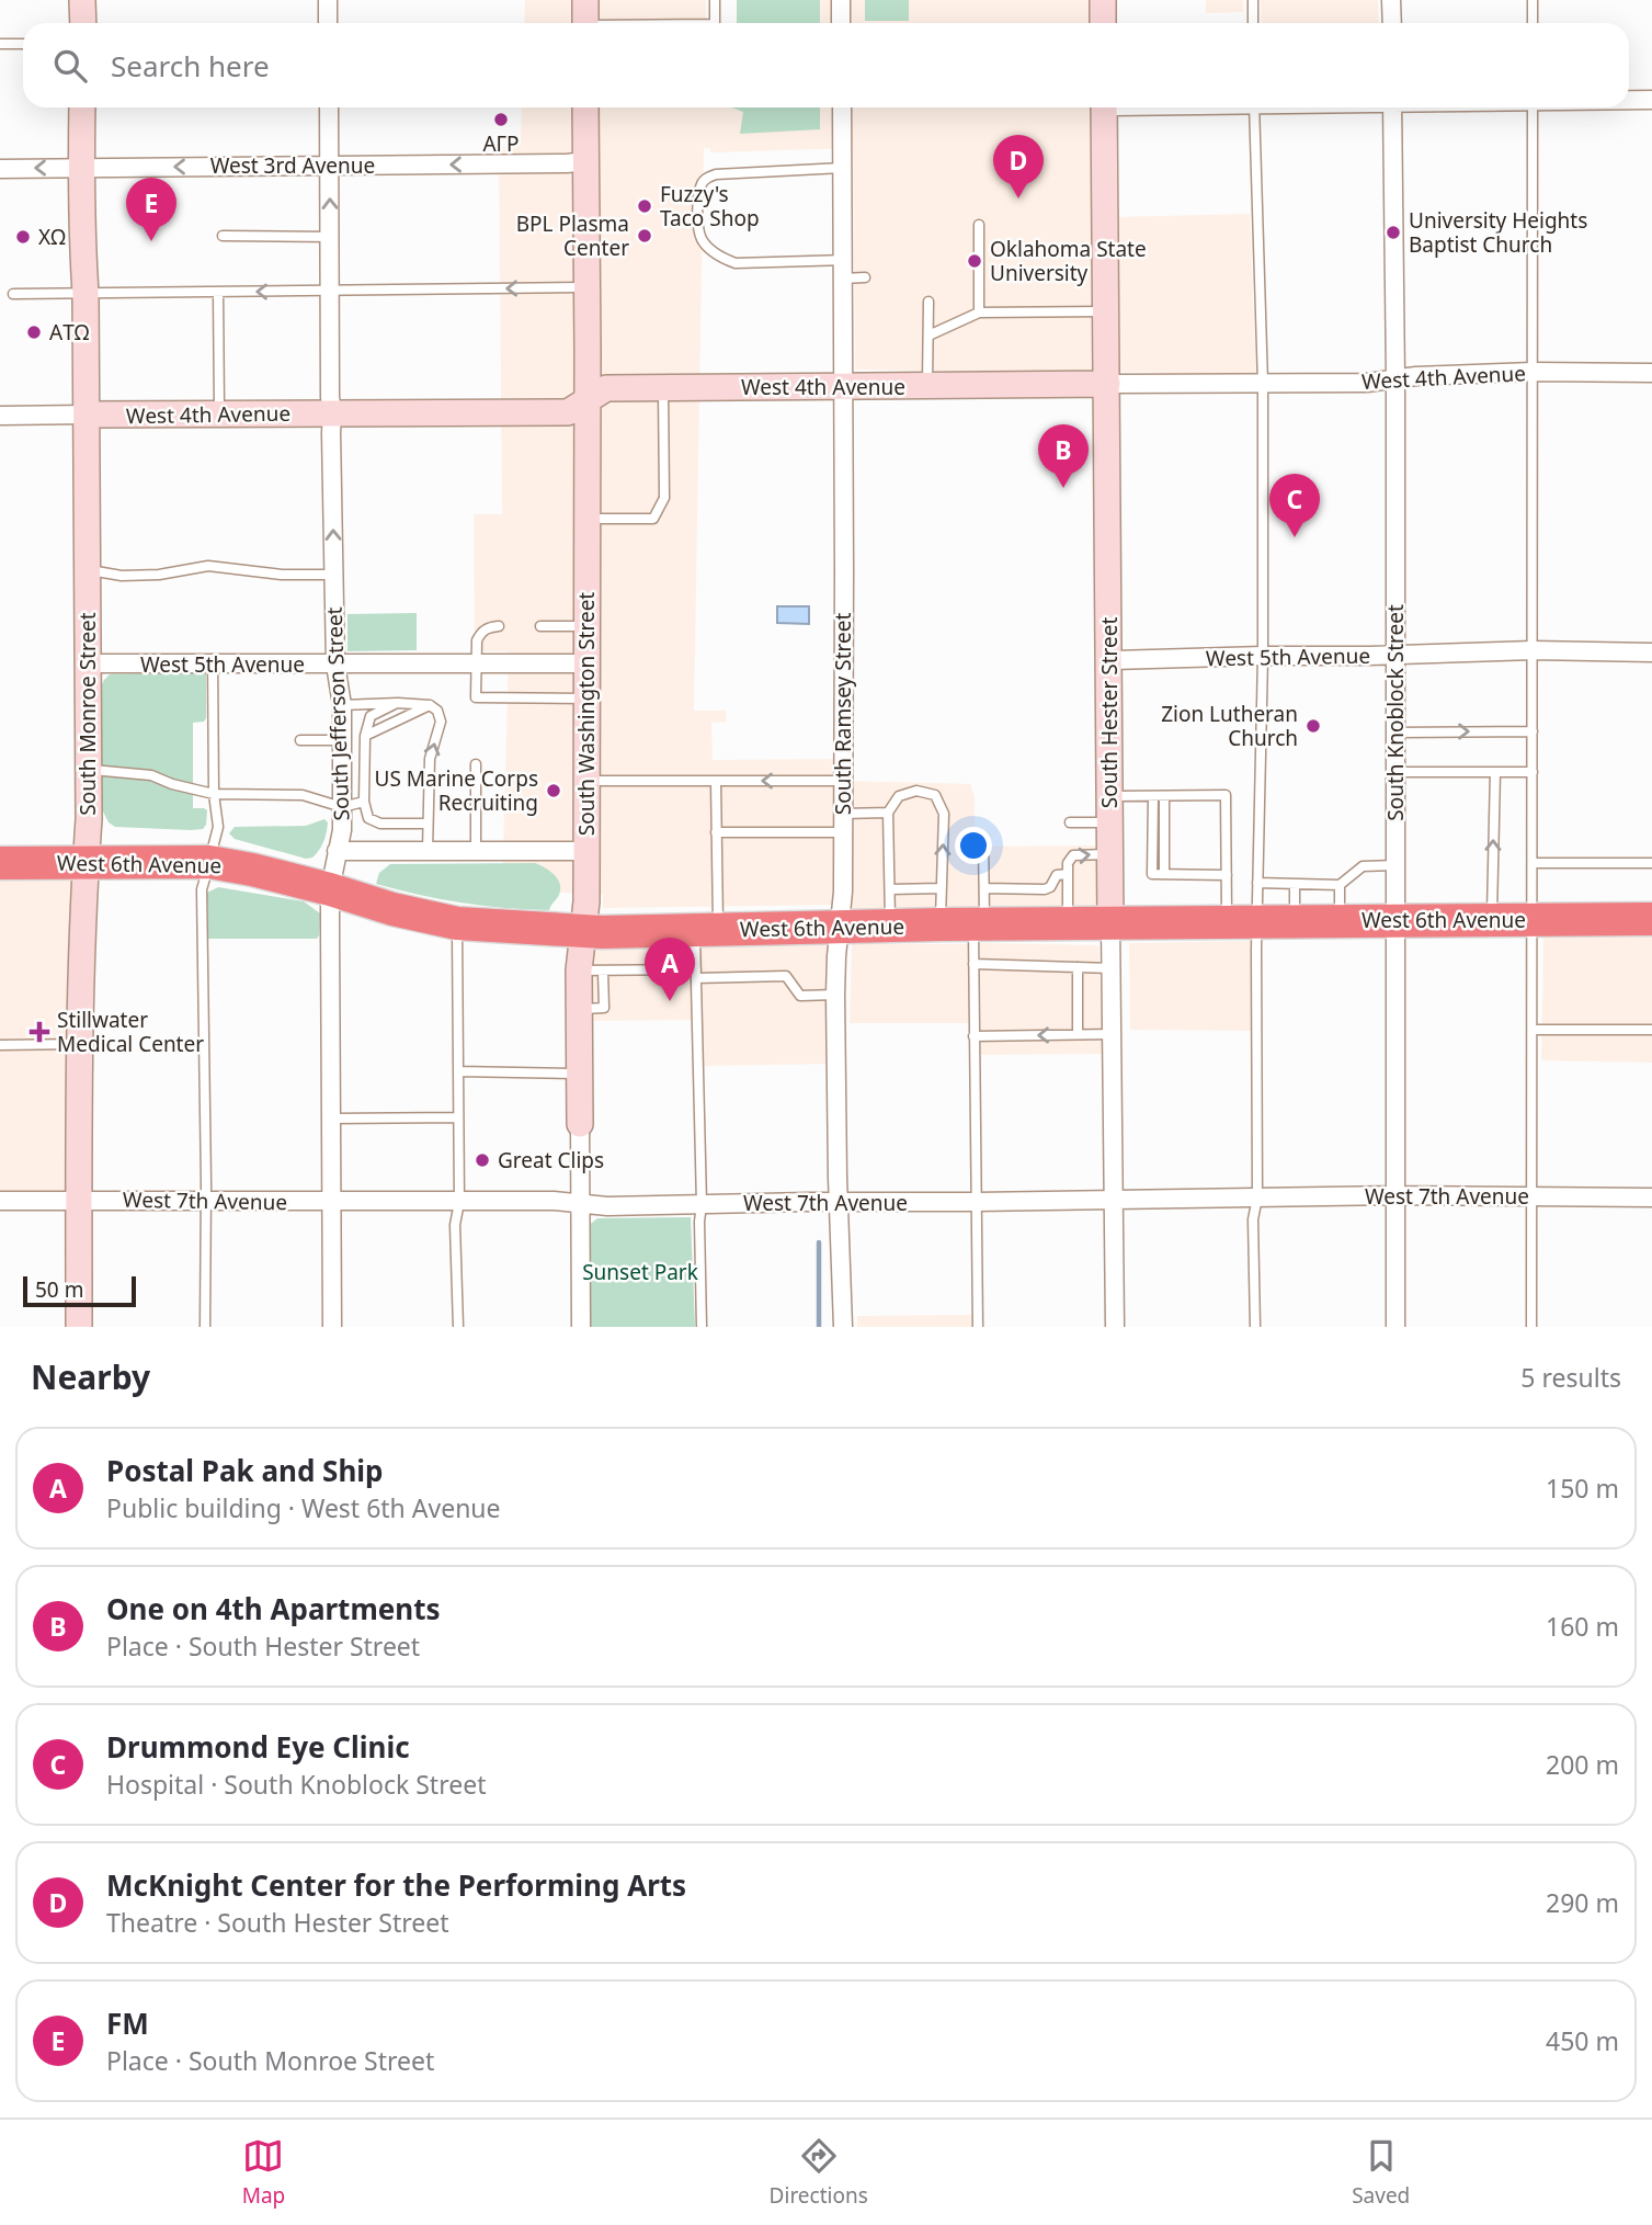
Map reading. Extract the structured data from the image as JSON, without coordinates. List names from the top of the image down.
{
  "streets": {
    "highway": ["West 6th Avenue"],
    "street": [
      "West 3rd Avenue",
      "West 4th Avenue",
      "West 5th Avenue",
      "South Hester Street",
      "South Knoblock Street",
      "South Monroe Street",
      "South Jefferson Street",
      "South Washington Street",
      "South Ramsey Street",
      "West 7th Avenue"
    ]
  },
  "crossings": [
    ["West 3rd Avenue", "South Monroe Street"],
    ["West 3rd Avenue", "South Jefferson Street"],
    ["West 3rd Avenue", "South Washington Street"],
    ["West 4th Avenue", "South Hester Street"],
    ["West 4th Avenue", "South Knoblock Street"],
    ["West 4th Avenue", "South Monroe Street"],
    ["West 4th Avenue", "South Jefferson Street"],
    ["West 4th Avenue", "South Washington Street"],
    ["West 4th Avenue", "South Ramsey Street"],
    ["West 5th Avenue", "South Hester Street"],
    ["West 5th Avenue", "South Knoblock Street"],
    ["West 5th Avenue", "South Monroe Street"],
    ["West 5th Avenue", "South Jefferson Street"],
    ["West 5th Avenue", "South Washington Street"],
    ["South Hester Street", "West 6th Avenue"],
    ["South Hester Street", "West 7th Avenue"],
    ["South Knoblock Street", "West 6th Avenue"],
    ["South Knoblock Street", "West 7th Avenue"],
    ["South Monroe Street", "West 6th Avenue"],
    ["South Monroe Street", "West 7th Avenue"],
    ["South Jefferson Street", "West 6th Avenue"],
    ["South Jefferson Street", "West 7th Avenue"],
    ["South Washington Street", "West 6th Avenue"],
    ["South Washington Street", "West 7th Avenue"],
    ["South Ramsey Street", "West 6th Avenue"],
    ["South Ramsey Street", "West 7th Avenue"]
  ],
  "one_way": ["West 3rd Avenue"],
  "parks": ["Sunset Park"],
  "places": {
    "other": [
      "AΓP",
      "Fuzzy's Taco Shop",
      "University Heights Baptist Church",
      "BPL Plasma Center",
      "XΩ",
      "Oklahoma State University",
      "ΑTΩ",
      "Zion Lutheran Church",
      "US Marine Corps Recruiting",
      "Great Clips"
    ],
    "health": ["Stillwater Medical Center"]
  },
  "scale_bar": "50 m",
  "page": {
    "search": "Search here",
    "pins": [
      "D",
      "E",
      "B",
      "C",
      "A"
    ],
    "scale": "50 m",
    "heading": ["Nearby", "5 results"],
    "list": [
      {
        "mark": "A",
        "name": "Postal Pak and Ship",
        "note": "Public building · West 6th Avenue",
        "value": "150 m"
      },
      {
        "mark": "B",
        "name": "One on 4th Apartments",
        "note": "Place · South Hester Street",
        "value": "160 m"
      },
      {
        "mark": "C",
        "name": "Drummond Eye Clinic",
        "note": "Hospital · South Knoblock Street",
        "value": "200 m"
      },
      {
        "mark": "D",
        "name": "McKnight Center for the Performing Arts",
        "note": "Theatre · South Hester Street",
        "value": "290 m"
      },
      {
        "mark": "E",
        "name": "FM",
        "note": "Place · South Monroe Street",
        "value": "450 m"
      }
    ],
    "nav": ["Map", "Directions", "Saved"]
  }
}
